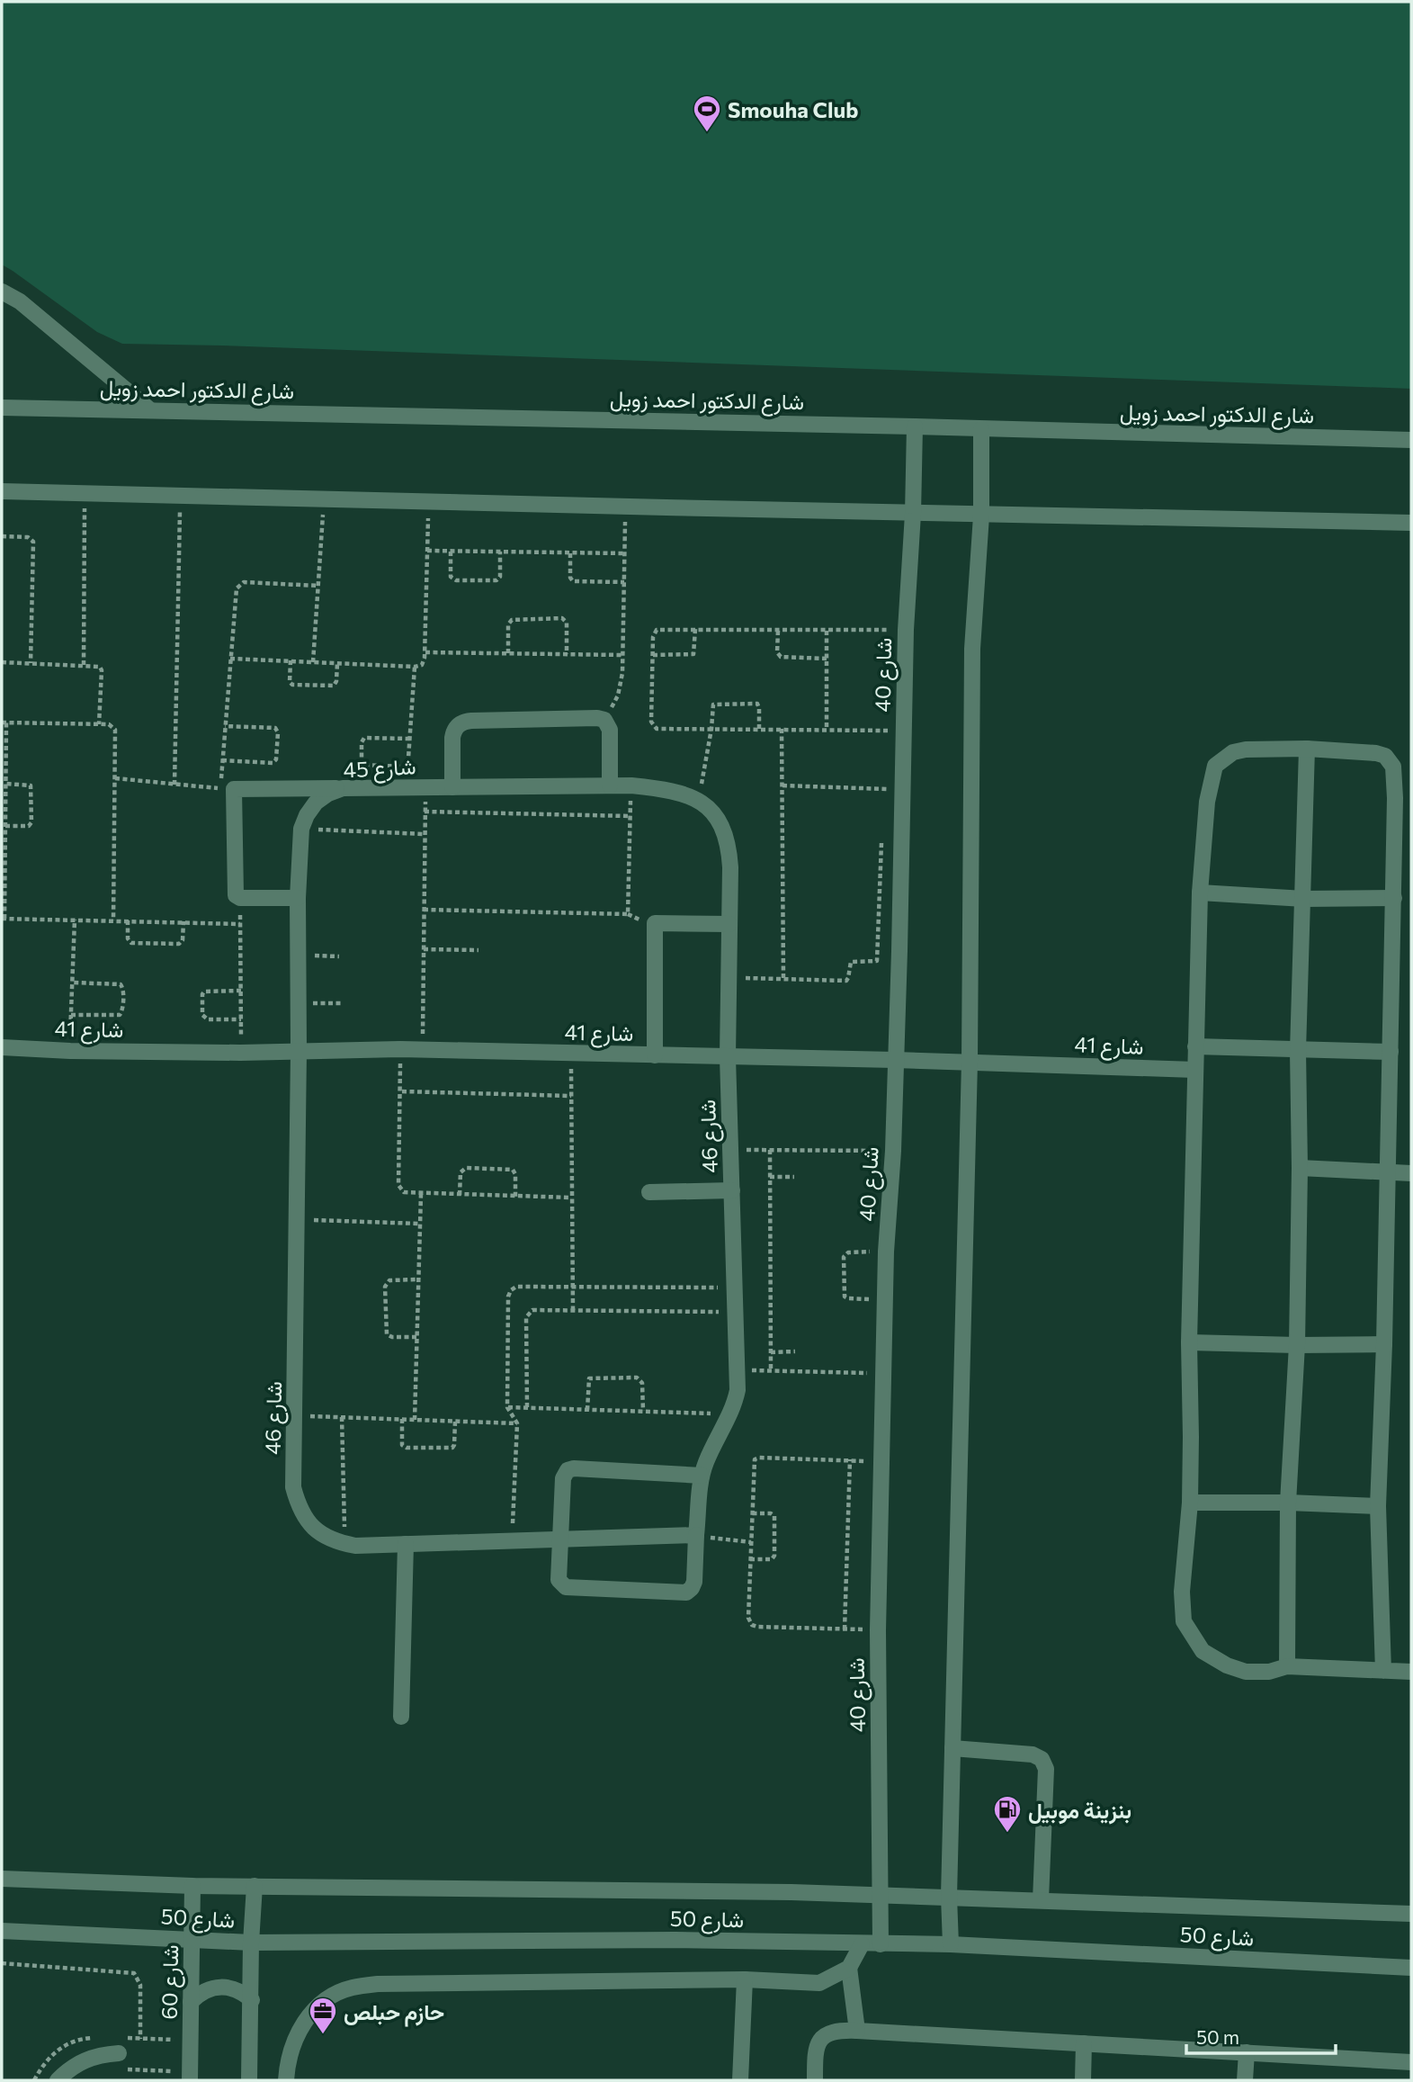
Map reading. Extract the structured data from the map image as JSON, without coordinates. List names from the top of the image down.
{
  "streets": {
    "street": [
      "شارع الدكتور احمد زويل",
      "شارع 40",
      "شارع 45",
      "شارع 41",
      "شارع 46",
      "شارع 50",
      "شارع 60"
    ]
  },
  "crossings": [
    ["شارع الدكتور احمد زويل", "شارع 40"],
    ["شارع 40", "شارع 41"],
    ["شارع 40", "شارع 50"],
    ["شارع 45", "شارع 41"],
    ["شارع 45", "شارع 46"],
    ["شارع 41", "شارع 46"],
    ["شارع 50", "شارع 60"]
  ],
  "places": {
    "sports": ["Smouha Club"],
    "fuel station": ["بنزينة موبيل"],
    "office": ["حازم حبلص"]
  },
  "scale_bar": "50 m"
}
